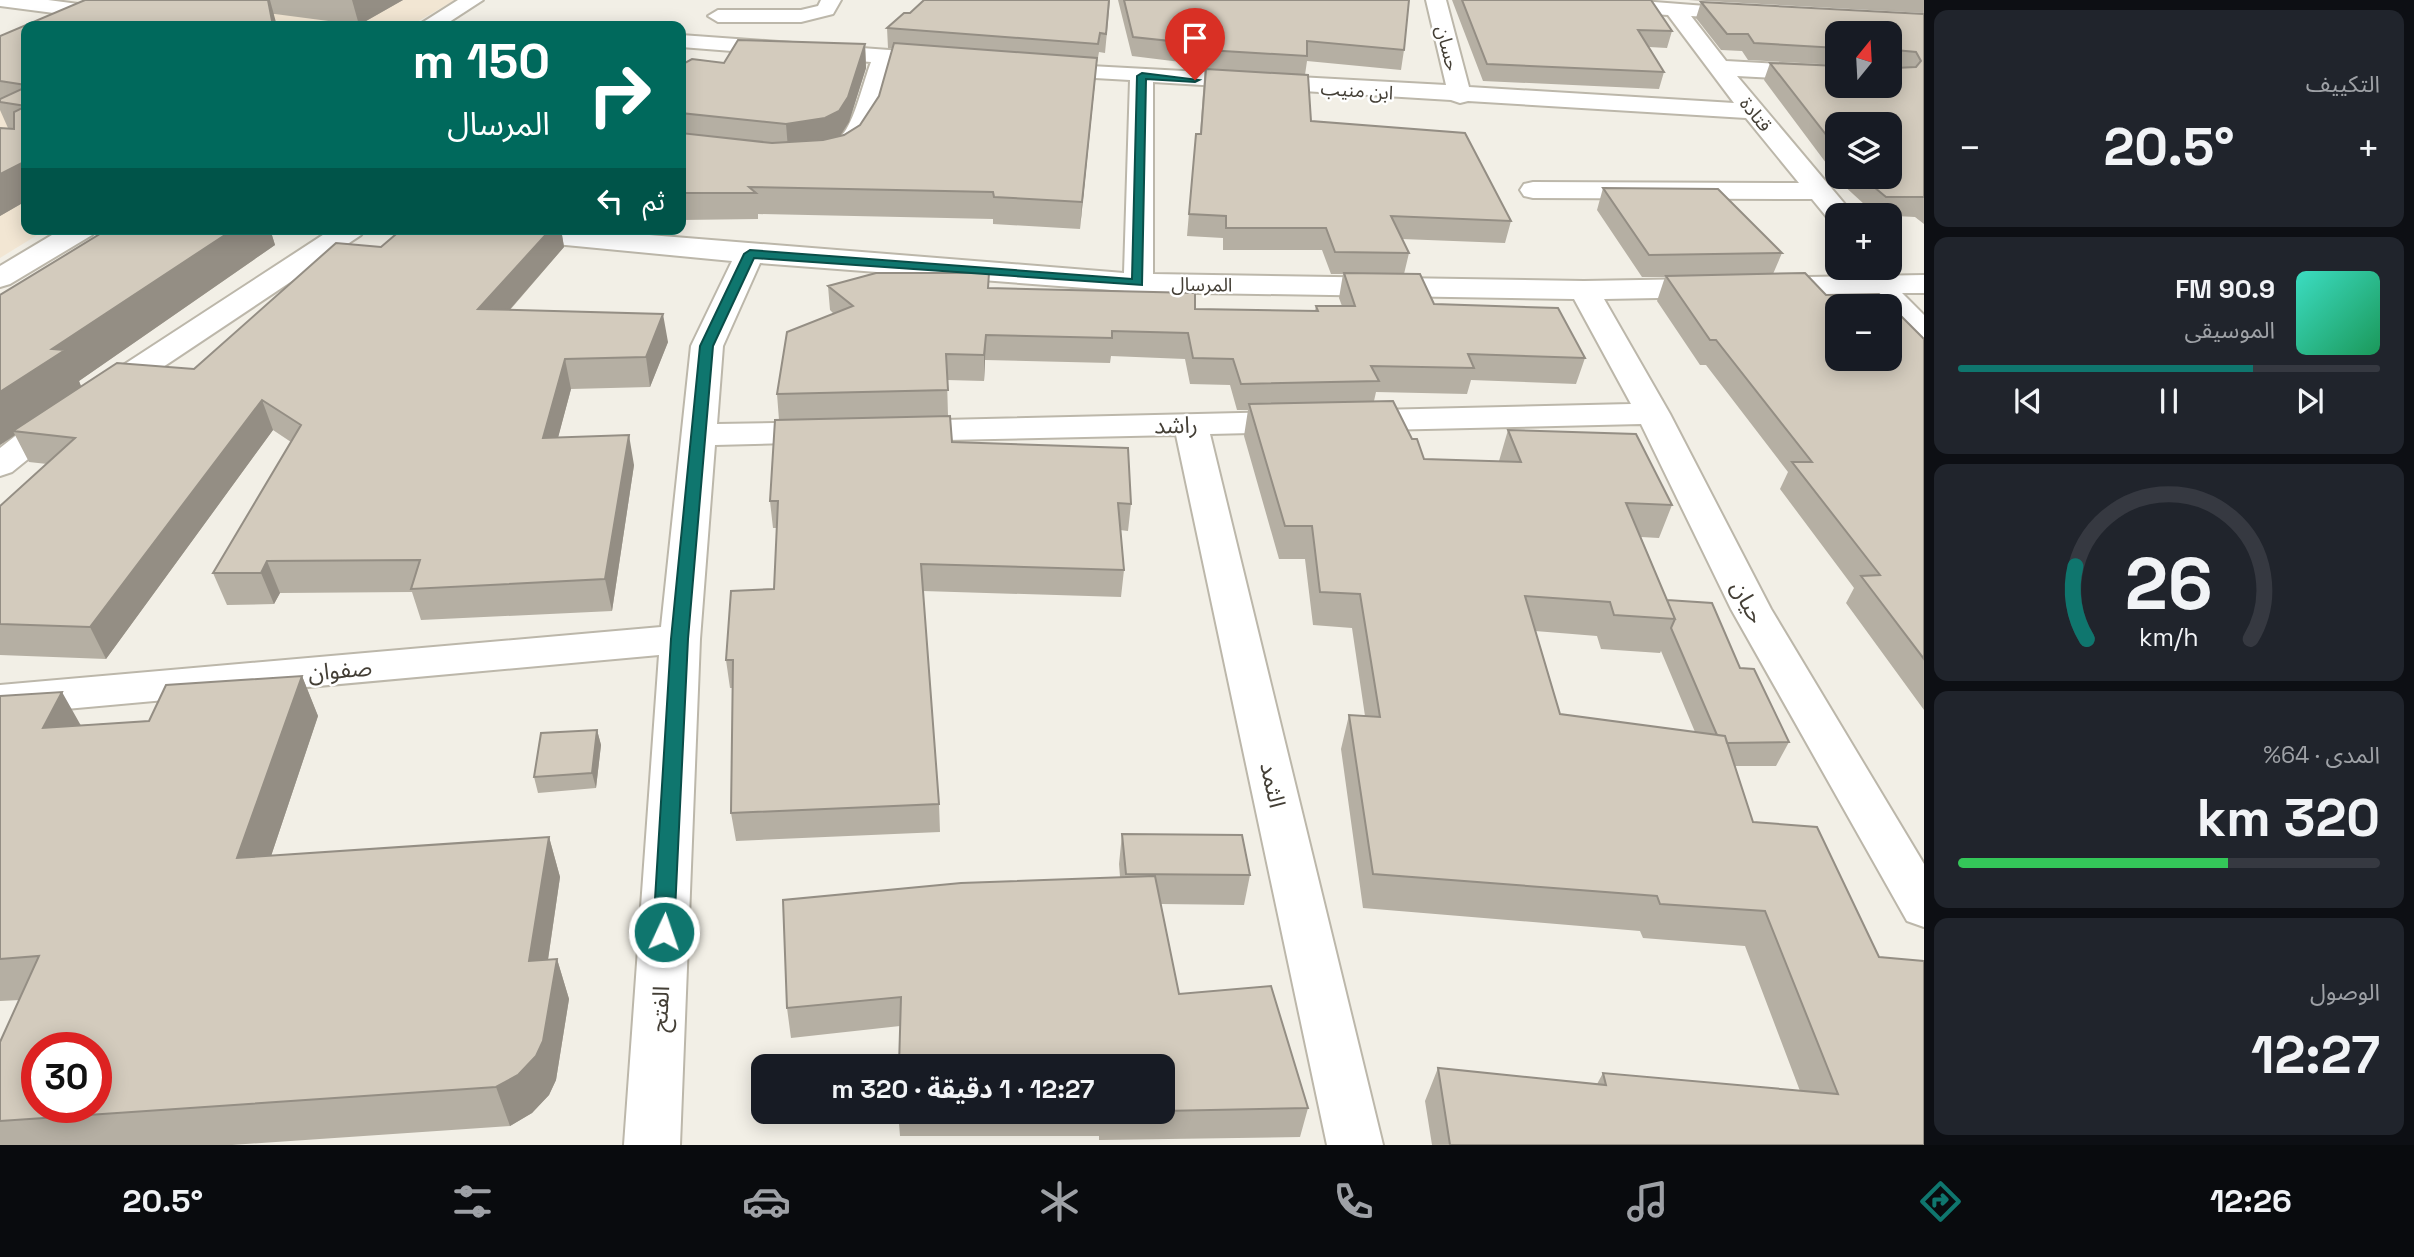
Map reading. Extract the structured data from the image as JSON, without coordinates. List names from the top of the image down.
{
  "streets": {
    "street": [
      "حسان",
      "ابن منيب",
      "قتادة",
      "المرسال",
      "راشد",
      "حيان",
      "صفوان",
      "الثمد",
      "الفتح"
    ]
  },
  "crossings": [
    ["حسان", "ابن منيب"],
    ["ابن منيب", "قتادة"],
    ["المرسال", "حيان"],
    ["المرسال", "الفتح"],
    ["راشد", "حيان"],
    ["راشد", "الثمد"],
    ["راشد", "الفتح"],
    ["صفوان", "الفتح"]
  ],
  "north": "top",
  "page": {
    "tile": [
      "التكييف",
      ["المدى · 64%", "320 km"],
      ["الوصول", "12:27"]
    ],
    "map_buttons": ["+", "−"],
    "turn": ["150 m", "المرسال"],
    "heat": ["−", "20.5°", "+"],
    "then": "ثم",
    "song": ["90.9 FM", "الموسيقى"],
    "limit": "30",
    "trip": "12:27 · 1 دقيقة · 320 m",
    "tabs": ["12:26", "20.5°"],
    "gauge": ["26", "km/h"]
  }
}
